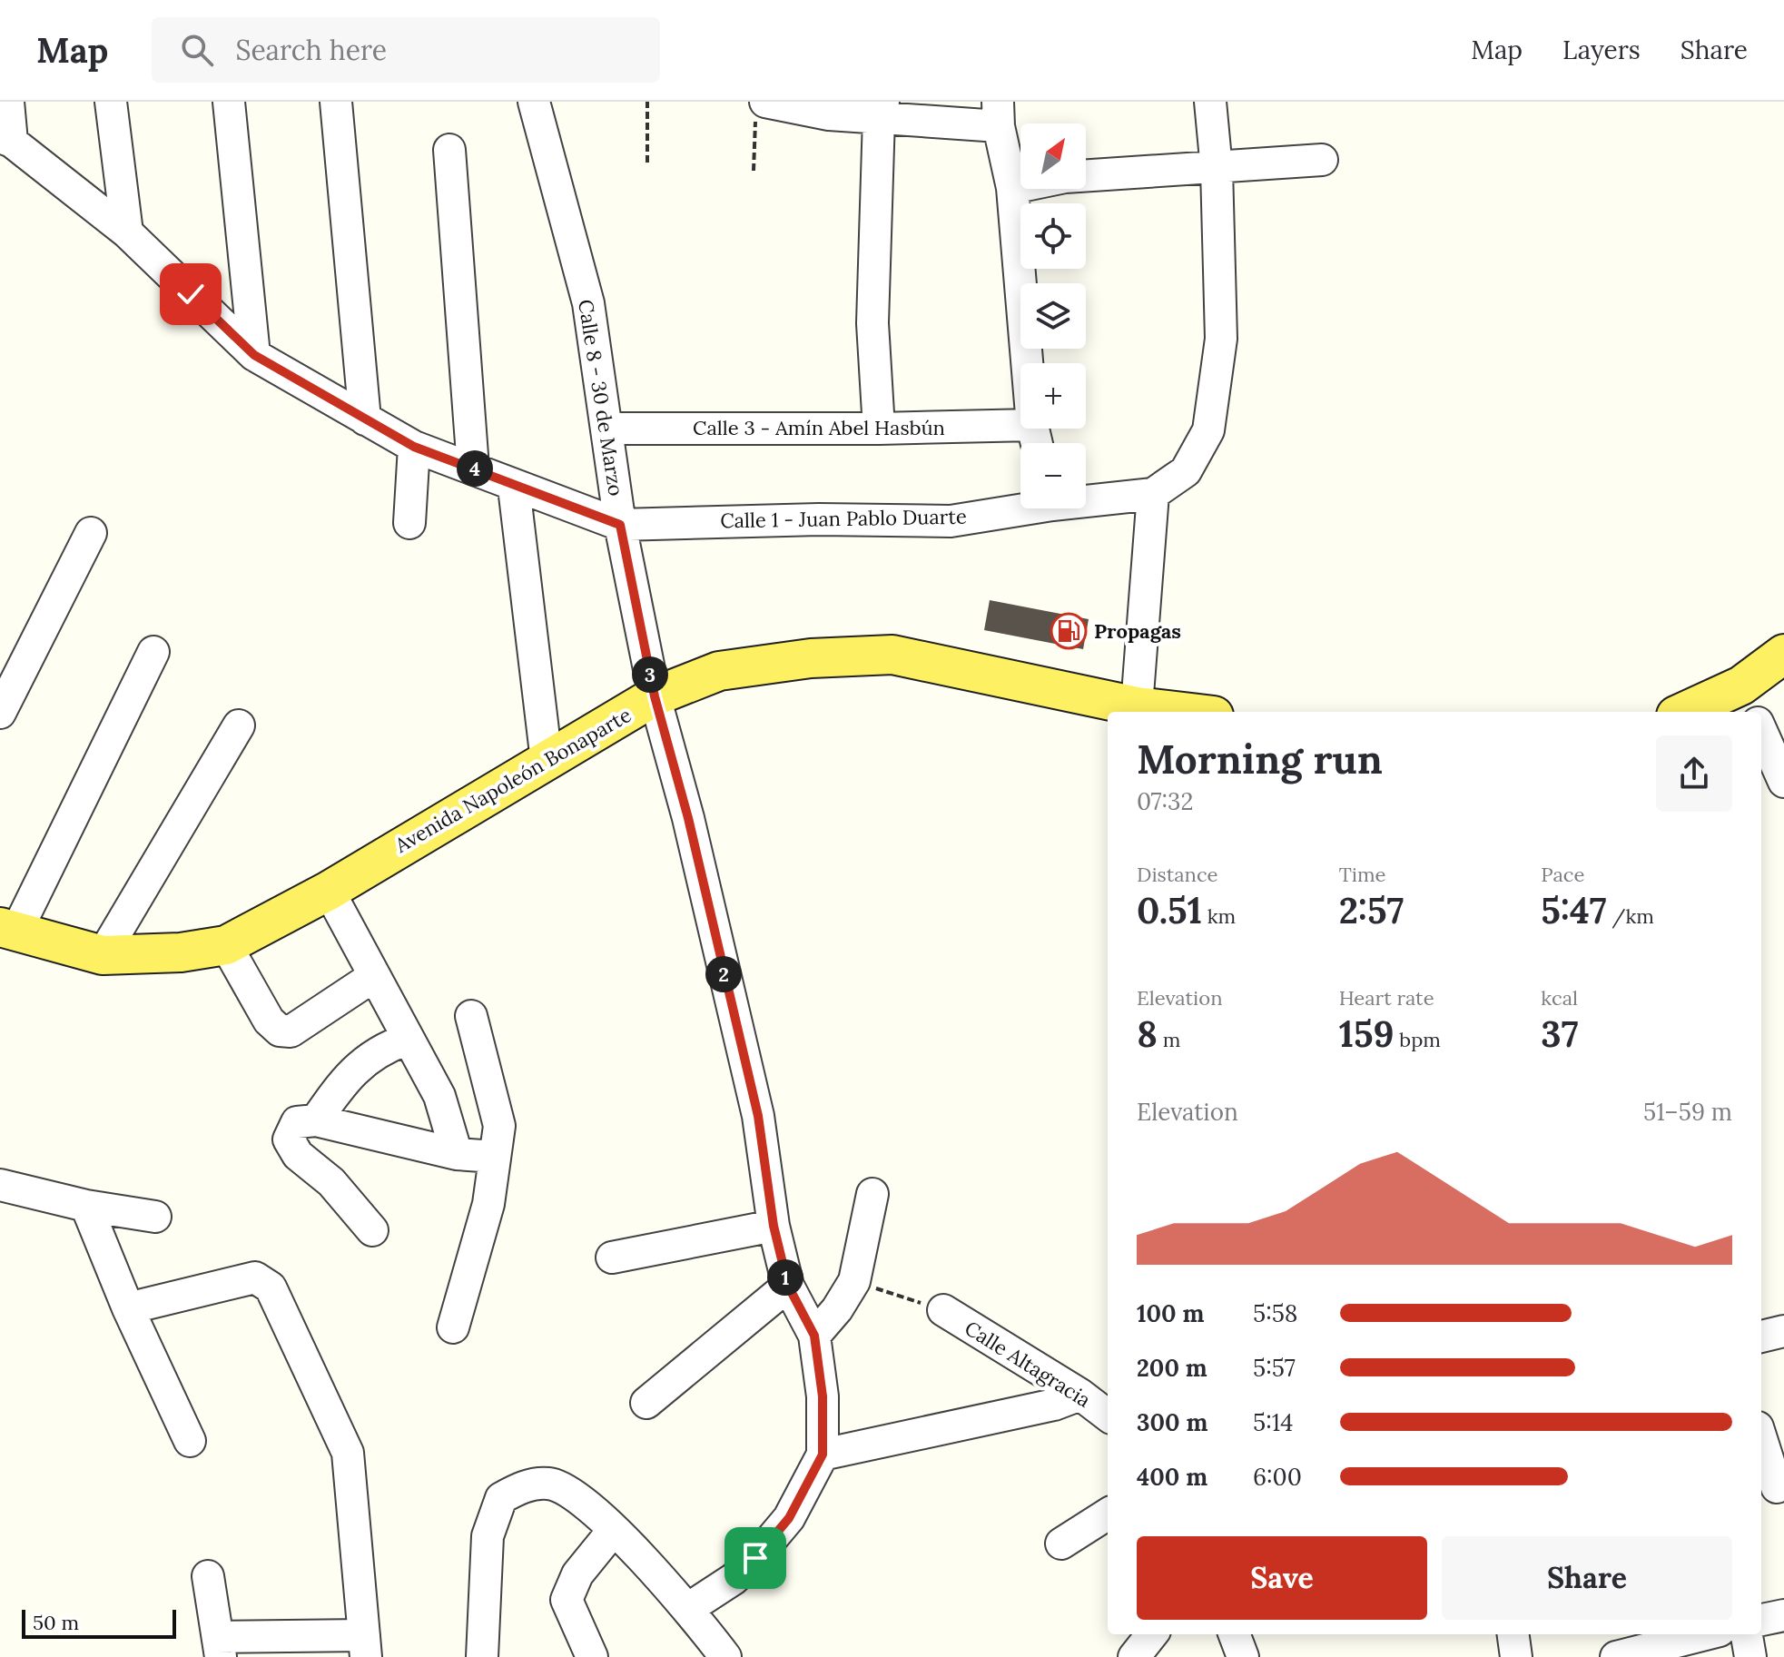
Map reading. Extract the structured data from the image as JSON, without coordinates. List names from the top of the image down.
{
  "streets": {
    "main road": ["Avenida Napoleón Bonaparte"],
    "street": [
      "Calle 8 - 30 de Marzo",
      "Calle 3 - Amín Abel Hasbún",
      "Calle 1 - Juan Pablo Duarte",
      "Calle Altagracia"
    ]
  },
  "crossings": [
    ["Calle 8 - 30 de Marzo", "Calle 3 - Amín Abel Hasbún"],
    ["Calle 8 - 30 de Marzo", "Calle 1 - Juan Pablo Duarte"],
    ["Calle 8 - 30 de Marzo", "Avenida Napoleón Bonaparte"]
  ],
  "places": {
    "fuel station": ["Propagas"]
  },
  "scale_bar": "50 m",
  "north": "top right",
  "page": {
    "header": "Map",
    "search": "Search here",
    "nav": ["Map", "Layers", "Share"],
    "map_buttons": ["+", "−"],
    "pins": [
      "4",
      "3",
      "2",
      "1"
    ],
    "heading": ["Morning run", "07:32"],
    "stats": [
      ["Distance", "0.51 km"],
      ["Time", "2:57"],
      ["Pace", "5:47 /km"],
      ["Elevation", "8 m"],
      ["Heart rate", "159 bpm"],
      ["kcal", "37"]
    ],
    "chart": ["Elevation", "51–59 m"],
    "list": [
      {
        "name": "100 m",
        "note": "5:58"
      },
      {
        "name": "200 m",
        "note": "5:57"
      },
      {
        "name": "300 m",
        "note": "5:14"
      },
      {
        "name": "400 m",
        "note": "6:00"
      }
    ],
    "buttons": ["Save", "Share"],
    "scale": "50 m"
  }
}
